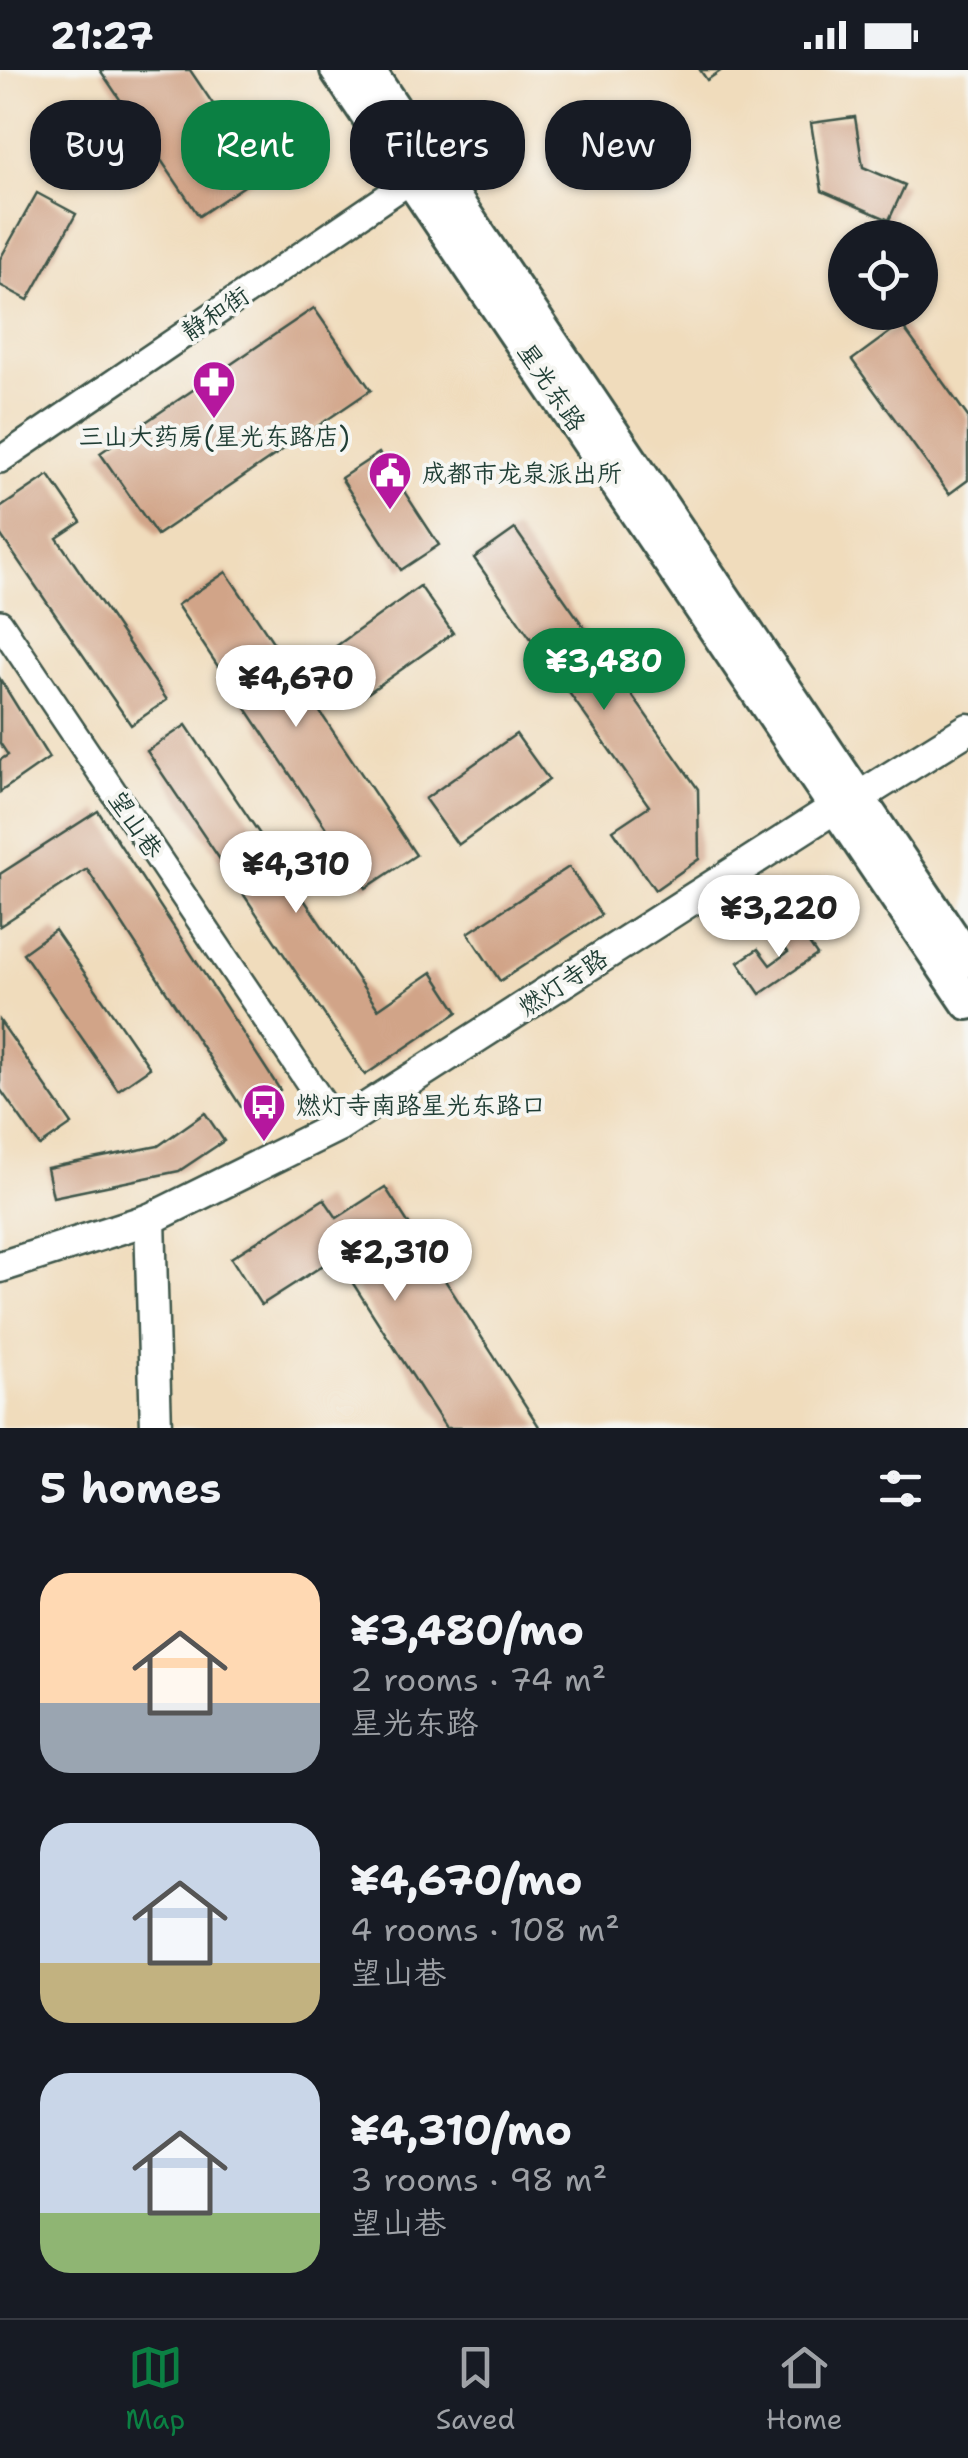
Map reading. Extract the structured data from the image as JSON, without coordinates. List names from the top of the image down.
{
  "streets": {
    "main road": ["星光东路"],
    "street": ["静和街", "望山巷", "燃灯寺路"]
  },
  "crossings": [
    ["星光东路", "燃灯寺路"],
    ["望山巷", "燃灯寺路"]
  ],
  "places": {
    "pharmacy": ["三山大药房(星光东路店)"],
    "public building": ["成都市龙泉派出所"],
    "bus stop": ["燃灯寺南路星光东路口"]
  },
  "page": {
    "status": "21:27",
    "chip": [
      "Buy",
      "Rent",
      "Filters",
      "New"
    ],
    "price": [
      "¥3,480",
      "¥4,670",
      "¥4,310",
      "¥3,220",
      "¥2,310"
    ],
    "heading": "5 homes",
    "list": [
      {
        "name": "¥3,480/mo",
        "note": "2 rooms · 74 m² · 星光东路"
      },
      {
        "name": "¥4,670/mo",
        "note": "4 rooms · 108 m² · 望山巷"
      },
      {
        "name": "¥4,310/mo",
        "note": "3 rooms · 98 m² · 望山巷"
      }
    ],
    "tabs": ["Map", "Saved", "Home"]
  }
}
